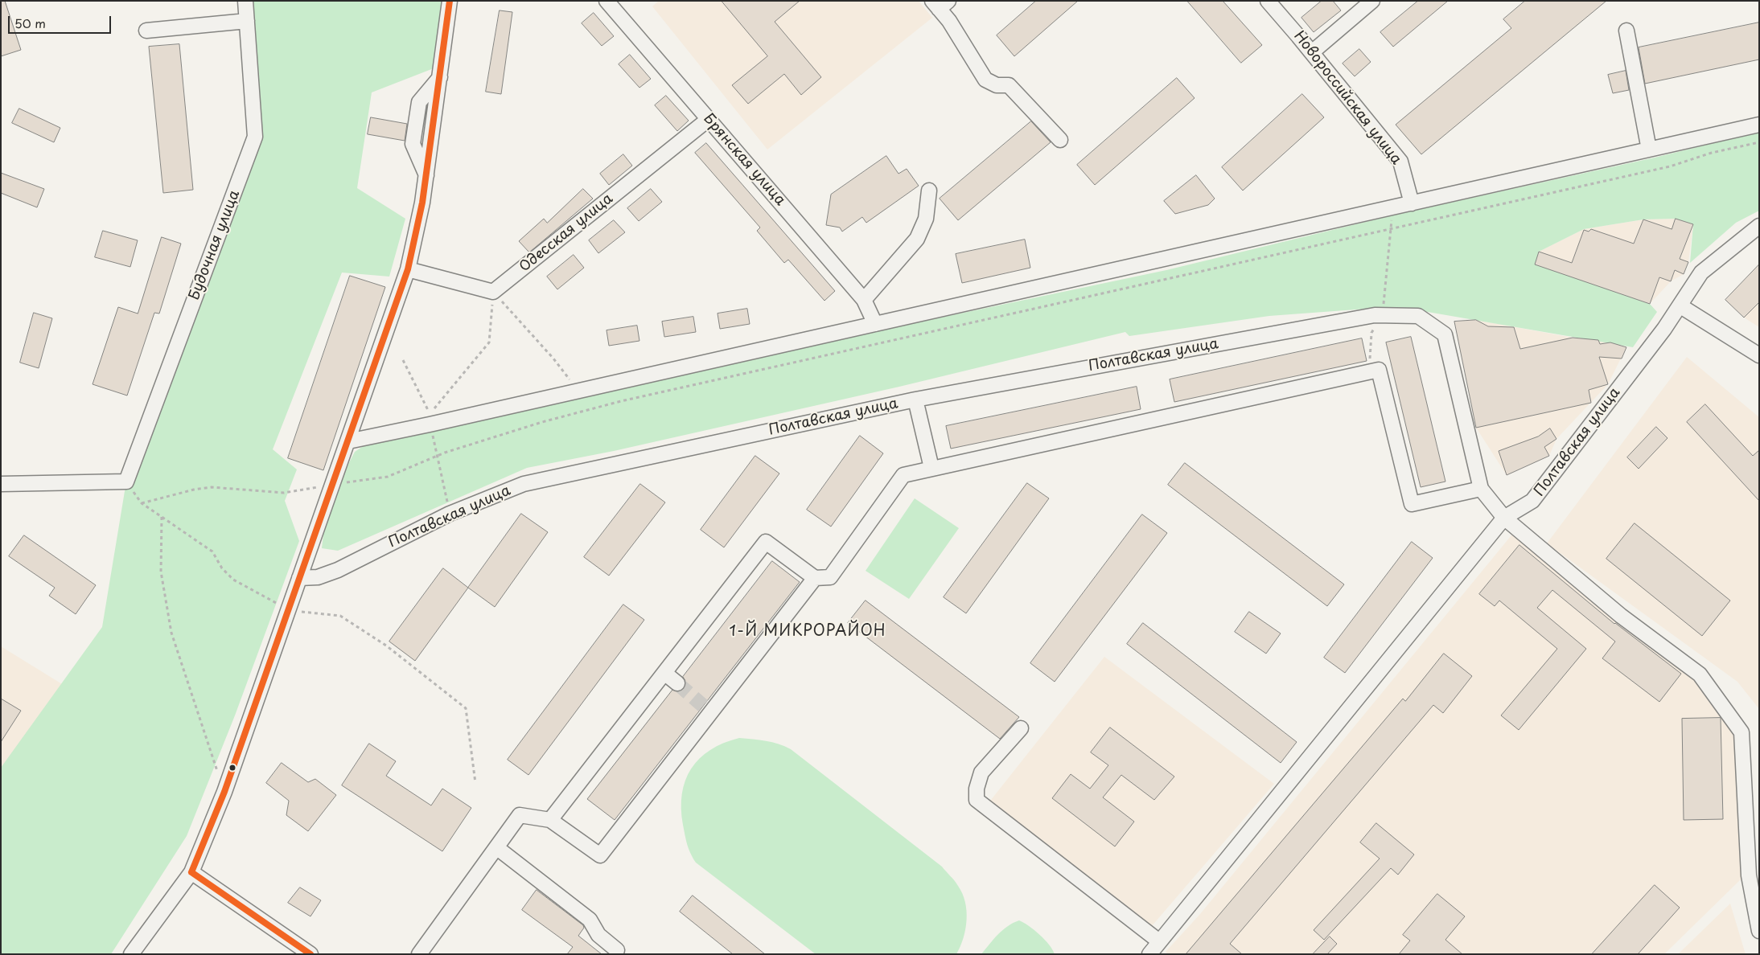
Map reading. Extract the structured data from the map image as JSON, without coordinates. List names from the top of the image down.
{
  "streets": {
    "street": [
      "Новороссийская улица",
      "Брянская улица",
      "Одесская улица",
      "Будочная улица",
      "Полтавская улица"
    ]
  },
  "crossings": [
    ["Брянская улица", "Одесская улица"]
  ],
  "districts": ["1-Й МИКРОРАЙОН"],
  "scale_bar": "50 m"
}
